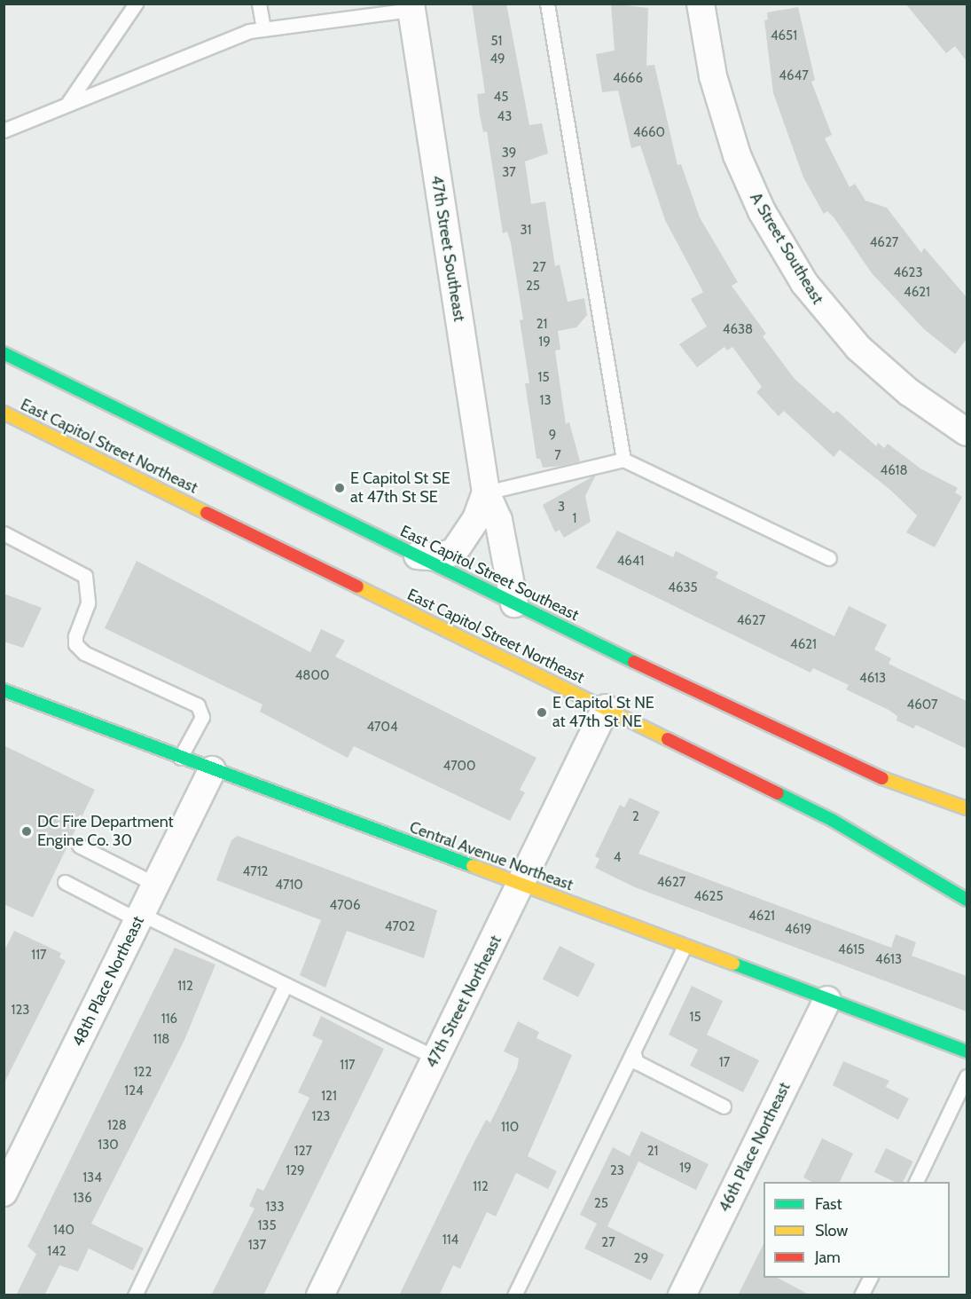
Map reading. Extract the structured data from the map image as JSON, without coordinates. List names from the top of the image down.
{
  "streets": {
    "main road": ["East Capitol Street Northeast", "East Capitol Street Southeast", "Central Avenue Northeast"],
    "street": [
      "47th Street Southeast",
      "A Street Southeast",
      "48th Place Northeast",
      "47th Street Northeast",
      "46th Place Northeast"
    ]
  },
  "crossings": [
    ["47th Street Southeast", "East Capitol Street Southeast"],
    ["East Capitol Street Northeast", "47th Street Northeast"],
    ["Central Avenue Northeast", "48th Place Northeast"],
    ["Central Avenue Northeast", "47th Street Northeast"],
    ["Central Avenue Northeast", "46th Place Northeast"]
  ],
  "places": ["E Capitol St SE at 47th St SE", "E Capitol St NE at 47th St NE", "DC Fire Department Engine Co. 30"],
  "house_numbers": [
    "4651",
    "51",
    "49",
    "4647",
    "4666",
    "45",
    "43",
    "4660",
    "39",
    "37",
    "31",
    "4627",
    "27",
    "4623",
    "25",
    "4621",
    "21",
    "4638",
    "19",
    "15",
    "13",
    "9",
    "7",
    "4618",
    "3",
    "1",
    "4641",
    "4635",
    "4627",
    "4621",
    "4800",
    "4613",
    "4607",
    "4704",
    "4700",
    "2",
    "4",
    "4712",
    "4627",
    "4710",
    "4625",
    "4706",
    "4621",
    "4702",
    "4619",
    "4615",
    "117",
    "4613",
    "112",
    "123",
    "15",
    "116",
    "118",
    "17",
    "117",
    "122",
    "124",
    "121",
    "123",
    "128",
    "110",
    "130",
    "127",
    "21",
    "19",
    "129",
    "23",
    "134",
    "112",
    "136",
    "25",
    "133",
    "135",
    "140",
    "114",
    "27",
    "137",
    "142",
    "29"
  ],
  "legend": ["Fast", "Slow", "Jam"]
}
